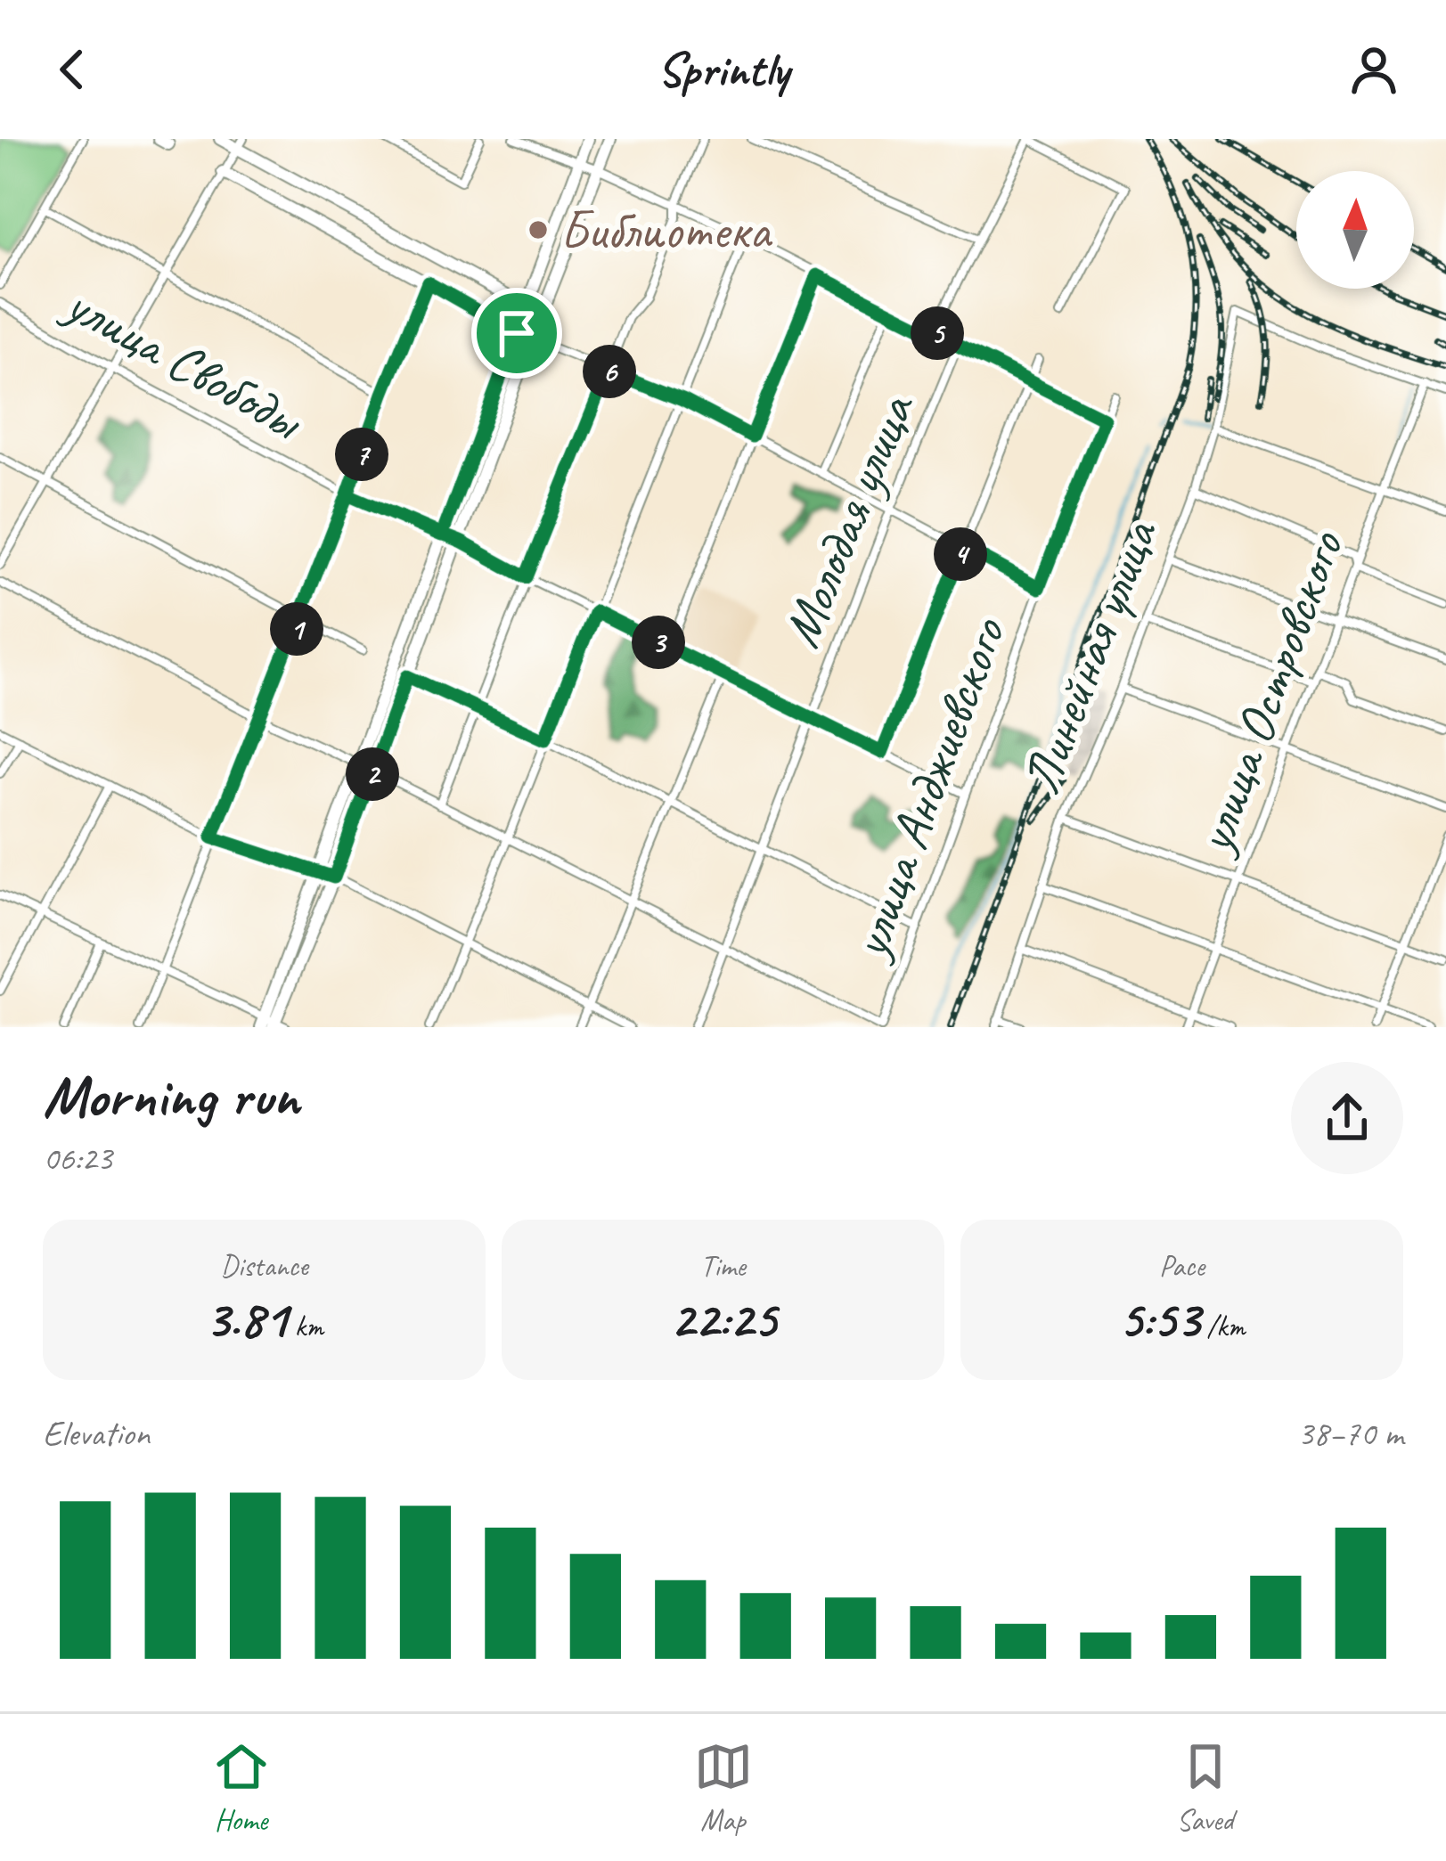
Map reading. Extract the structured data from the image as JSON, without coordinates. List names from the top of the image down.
{
  "streets": {
    "street": [
      "улица Свободы",
      "Молодая улица",
      "Линейная улица",
      "улица Островского",
      "улица Анджиевского"
    ]
  },
  "crossings": [
    ["улица Свободы", "Молодая улица"],
    ["улица Свободы", "улица Анджиевского"],
    ["Линейная улица", "улица Островского"]
  ],
  "places": ["Библиотека"],
  "north": "top",
  "page": {
    "header": "Sprintly",
    "pins": [
      "5",
      "6",
      "7",
      "4",
      "1",
      "3",
      "2"
    ],
    "heading": ["Morning run", "06:23"],
    "stats": [
      ["Distance", "3.81 km"],
      ["Time", "22:25"],
      ["Pace", "5:53 /km"]
    ],
    "chart": ["Elevation", "38–70 m"],
    "tabs": ["Home", "Map", "Saved"]
  }
}
